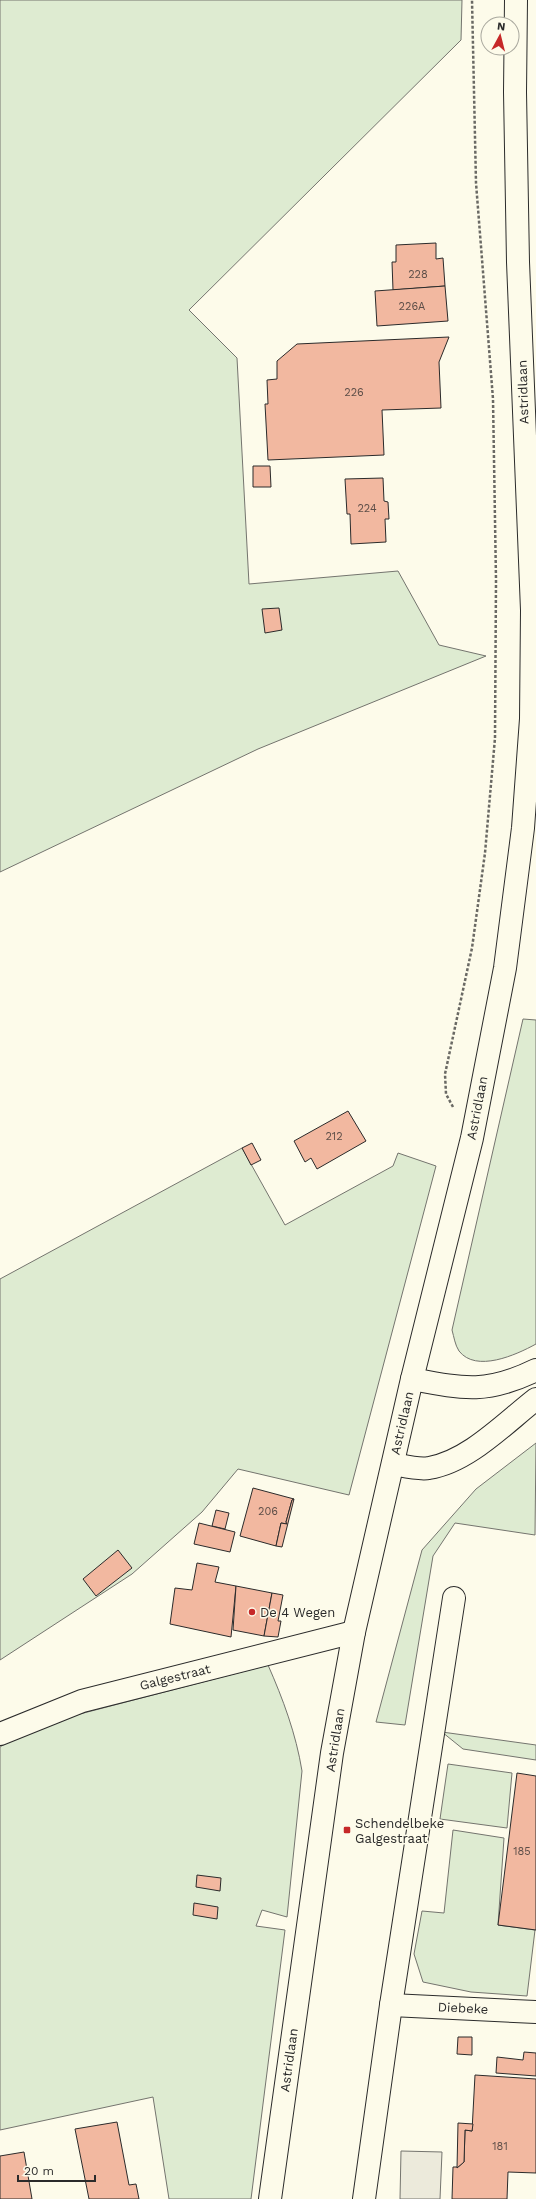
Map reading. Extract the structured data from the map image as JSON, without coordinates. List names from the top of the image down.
{
  "streets": {
    "main road": ["Astridlaan", "Galgestraat", "Diebeke"]
  },
  "crossings": [
    ["Astridlaan", "Galgestraat"]
  ],
  "places": {
    "other": ["De 4 Wegen"],
    "transit": ["Schendelbeke Galgestraat"]
  },
  "house_numbers": [
    "228",
    "226A",
    "226",
    "224",
    "212",
    "206",
    "185",
    "181"
  ],
  "scale_bar": "20 m",
  "north": "top"
}
